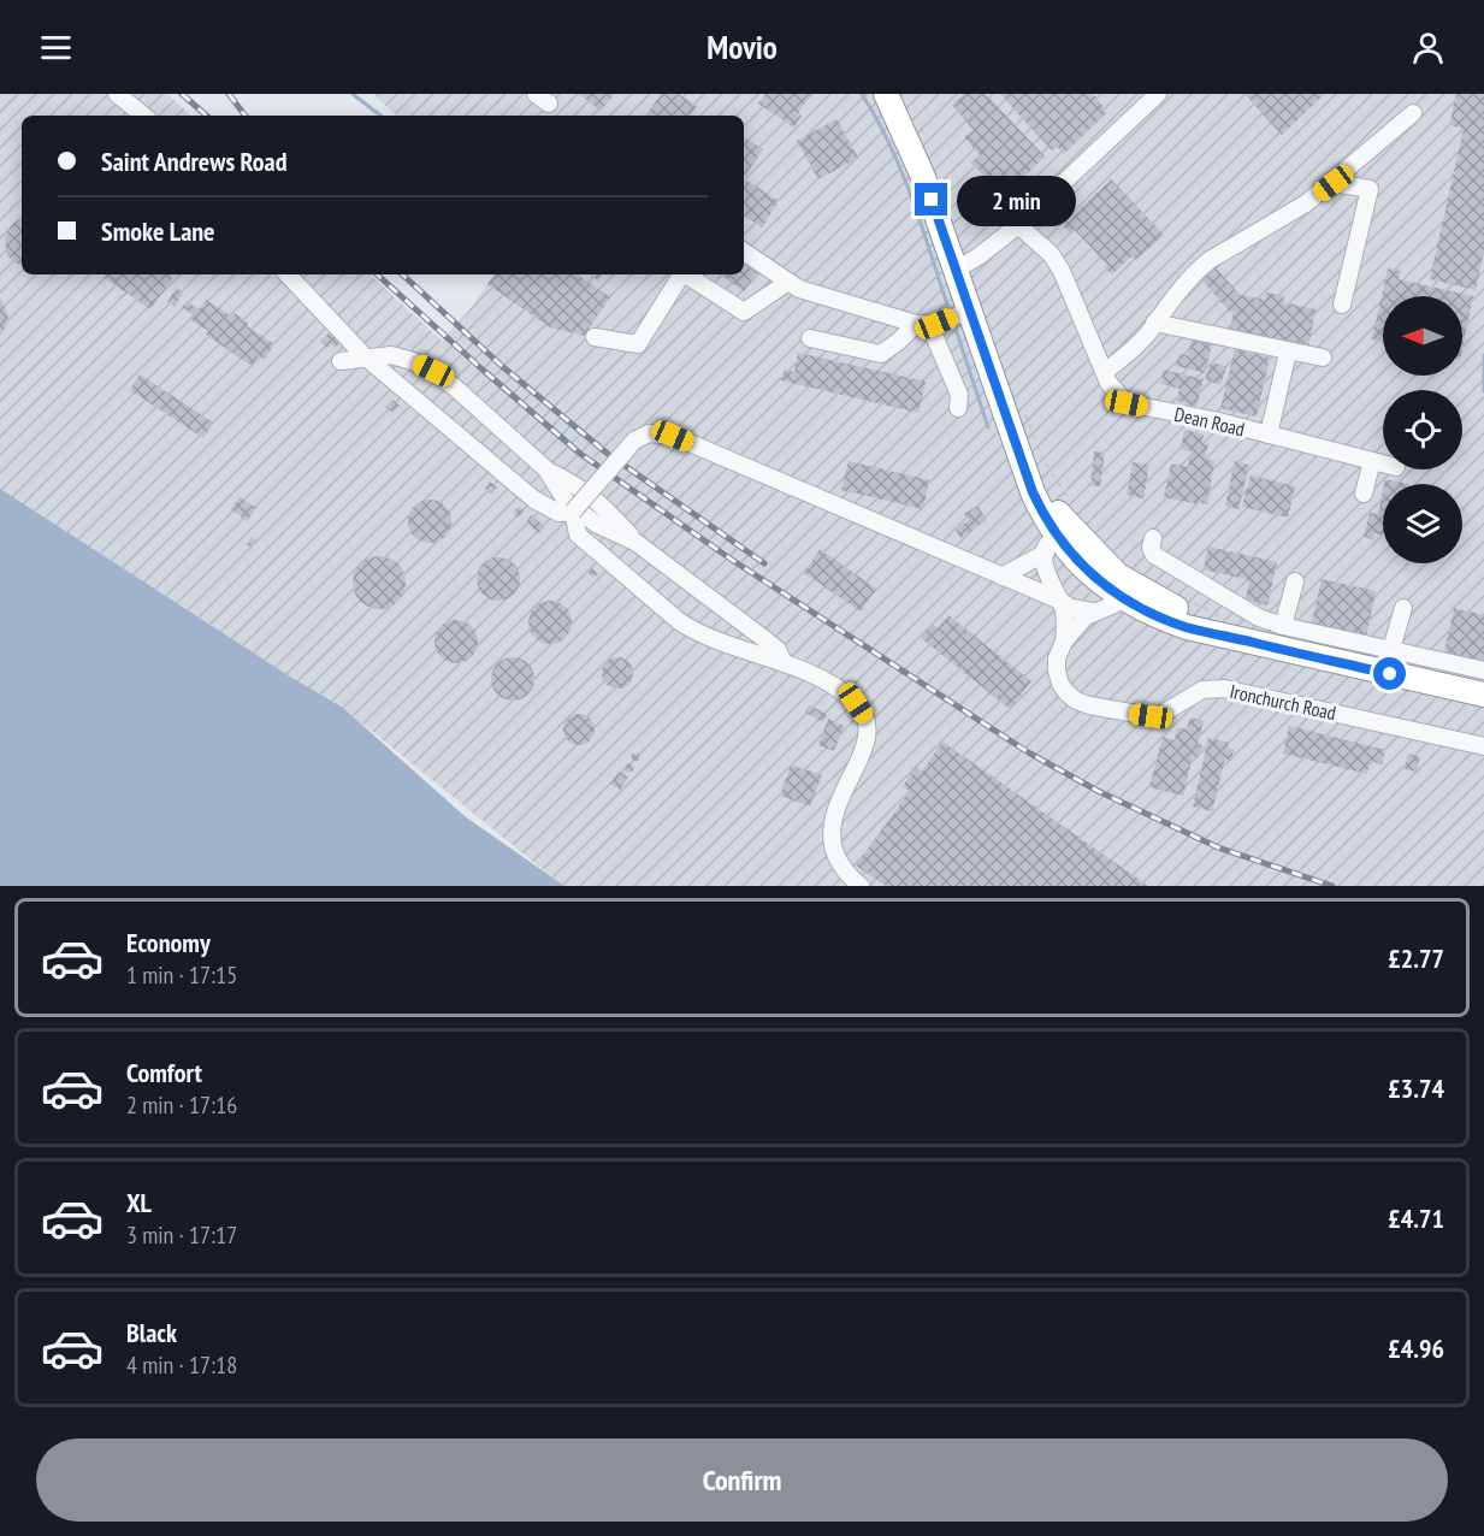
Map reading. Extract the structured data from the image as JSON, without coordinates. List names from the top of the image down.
{
  "streets": {
    "street": ["Dean Road", "Ironchurch Road"]
  },
  "north": "left",
  "page": {
    "header": "Movio",
    "banner": ["Saint Andrews Road", "Smoke Lane"],
    "bubble": "2 min",
    "list": [
      {
        "name": "Economy",
        "note": "1 min · 17:15",
        "value": "£2.77"
      },
      {
        "name": "Comfort",
        "note": "2 min · 17:16",
        "value": "£3.74"
      },
      {
        "name": "XL",
        "note": "3 min · 17:17",
        "value": "£4.71"
      },
      {
        "name": "Black",
        "note": "4 min · 17:18",
        "value": "£4.96"
      }
    ],
    "buttons": "Confirm"
  }
}
